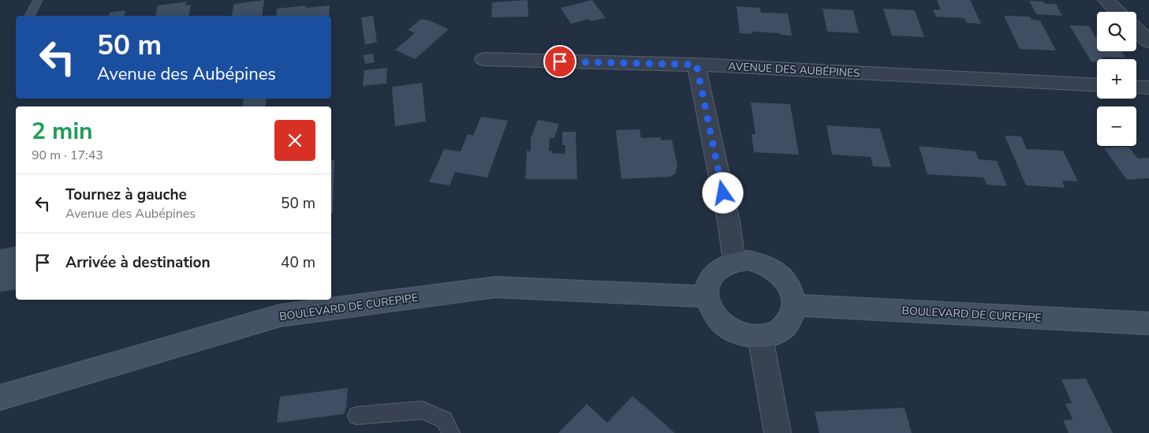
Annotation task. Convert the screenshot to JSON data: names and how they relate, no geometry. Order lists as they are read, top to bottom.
{
  "streets": {
    "main road": ["BOULEVARD DE CUREPIPE"],
    "street": ["AVENUE DES AUBÉPINES"]
  },
  "page": {
    "map_buttons": ["+", "−"],
    "turn": ["50 m", "Avenue des Aubépines"],
    "heading": ["2 min", "90 m · 17:43"],
    "list": [
      {
        "name": "Tournez à gauche",
        "note": "Avenue des Aubépines",
        "value": "50 m"
      },
      {
        "name": "Arrivée à destination",
        "value": "40 m"
      }
    ]
  }
}
